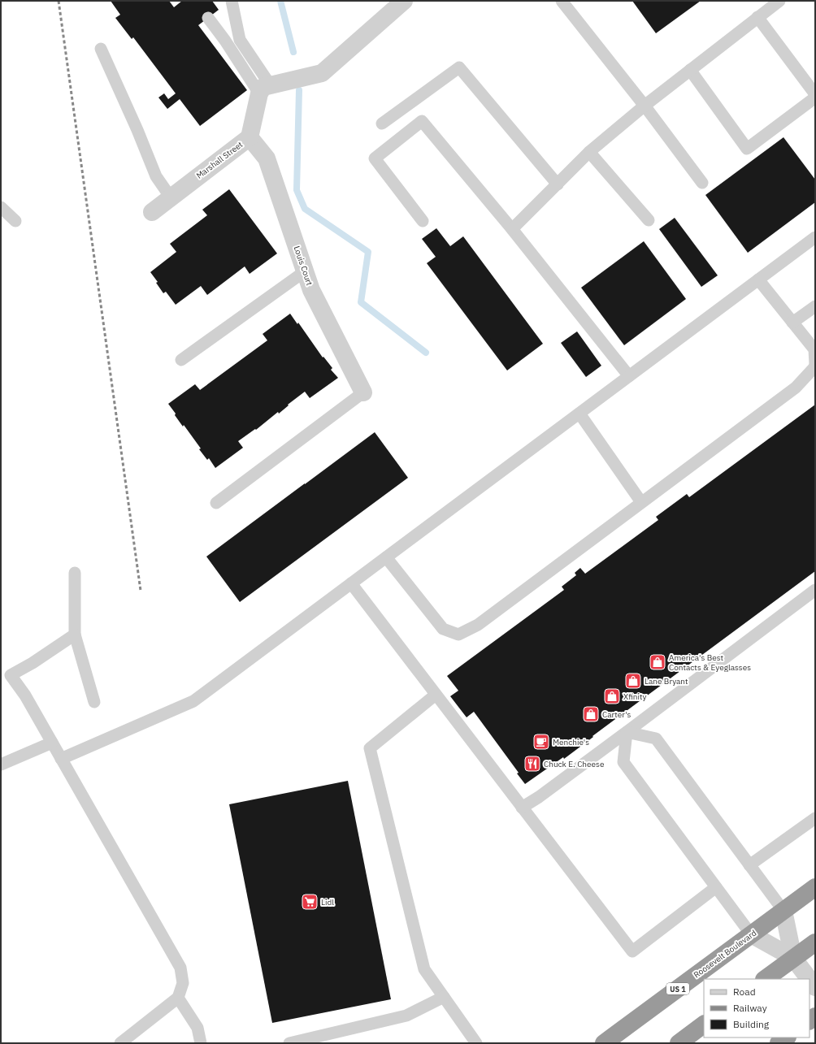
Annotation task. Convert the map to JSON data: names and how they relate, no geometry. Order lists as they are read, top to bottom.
{
  "streets": {
    "highway": ["Roosevelt Boulevard", "US 1"],
    "street": ["Marshall Street", "Louis Court"]
  },
  "crossings": [
    ["Marshall Street", "Louis Court"]
  ],
  "places": {
    "shop": [
      "America's Best Contacts & Eyeglasses",
      "Lane Bryant",
      "Xfinity",
      "Carter's"
    ],
    "cafe": ["Menchie's"],
    "restaurant": ["Chuck E. Cheese"],
    "supermarket": ["Lidl"]
  },
  "legend": ["Road", "Railway", "Building"]
}
